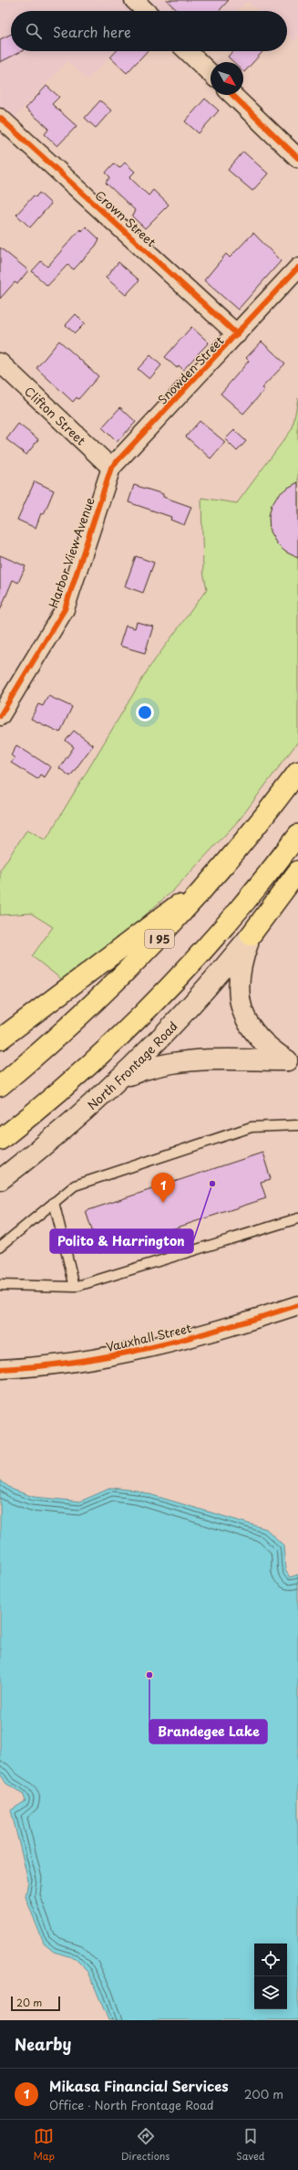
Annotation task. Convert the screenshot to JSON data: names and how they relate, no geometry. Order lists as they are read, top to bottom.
{
  "streets": {
    "highway": ["I 95"],
    "main road": ["North Frontage Road"],
    "street": [
      "Crown Street",
      "Snowden Street",
      "Clifton Street",
      "Harbor View Avenue",
      "Vauxhall Street"
    ]
  },
  "crossings": [
    ["Crown Street", "Snowden Street"],
    ["Snowden Street", "Clifton Street"],
    ["Snowden Street", "Harbor View Avenue"],
    ["Clifton Street", "Harbor View Avenue"]
  ],
  "places": ["Polito & Harrington", "Brandegee Lake"],
  "scale_bar": "20 m",
  "north": "bottom right",
  "page": {
    "search": "Search here",
    "pins": "1",
    "scale": "20 m",
    "heading": "Nearby",
    "list": [
      {
        "mark": "1",
        "name": "Mikasa Financial Services",
        "note": "Office · North Frontage Road",
        "value": "200 m"
      }
    ],
    "nav": ["Map", "Directions", "Saved"]
  }
}
